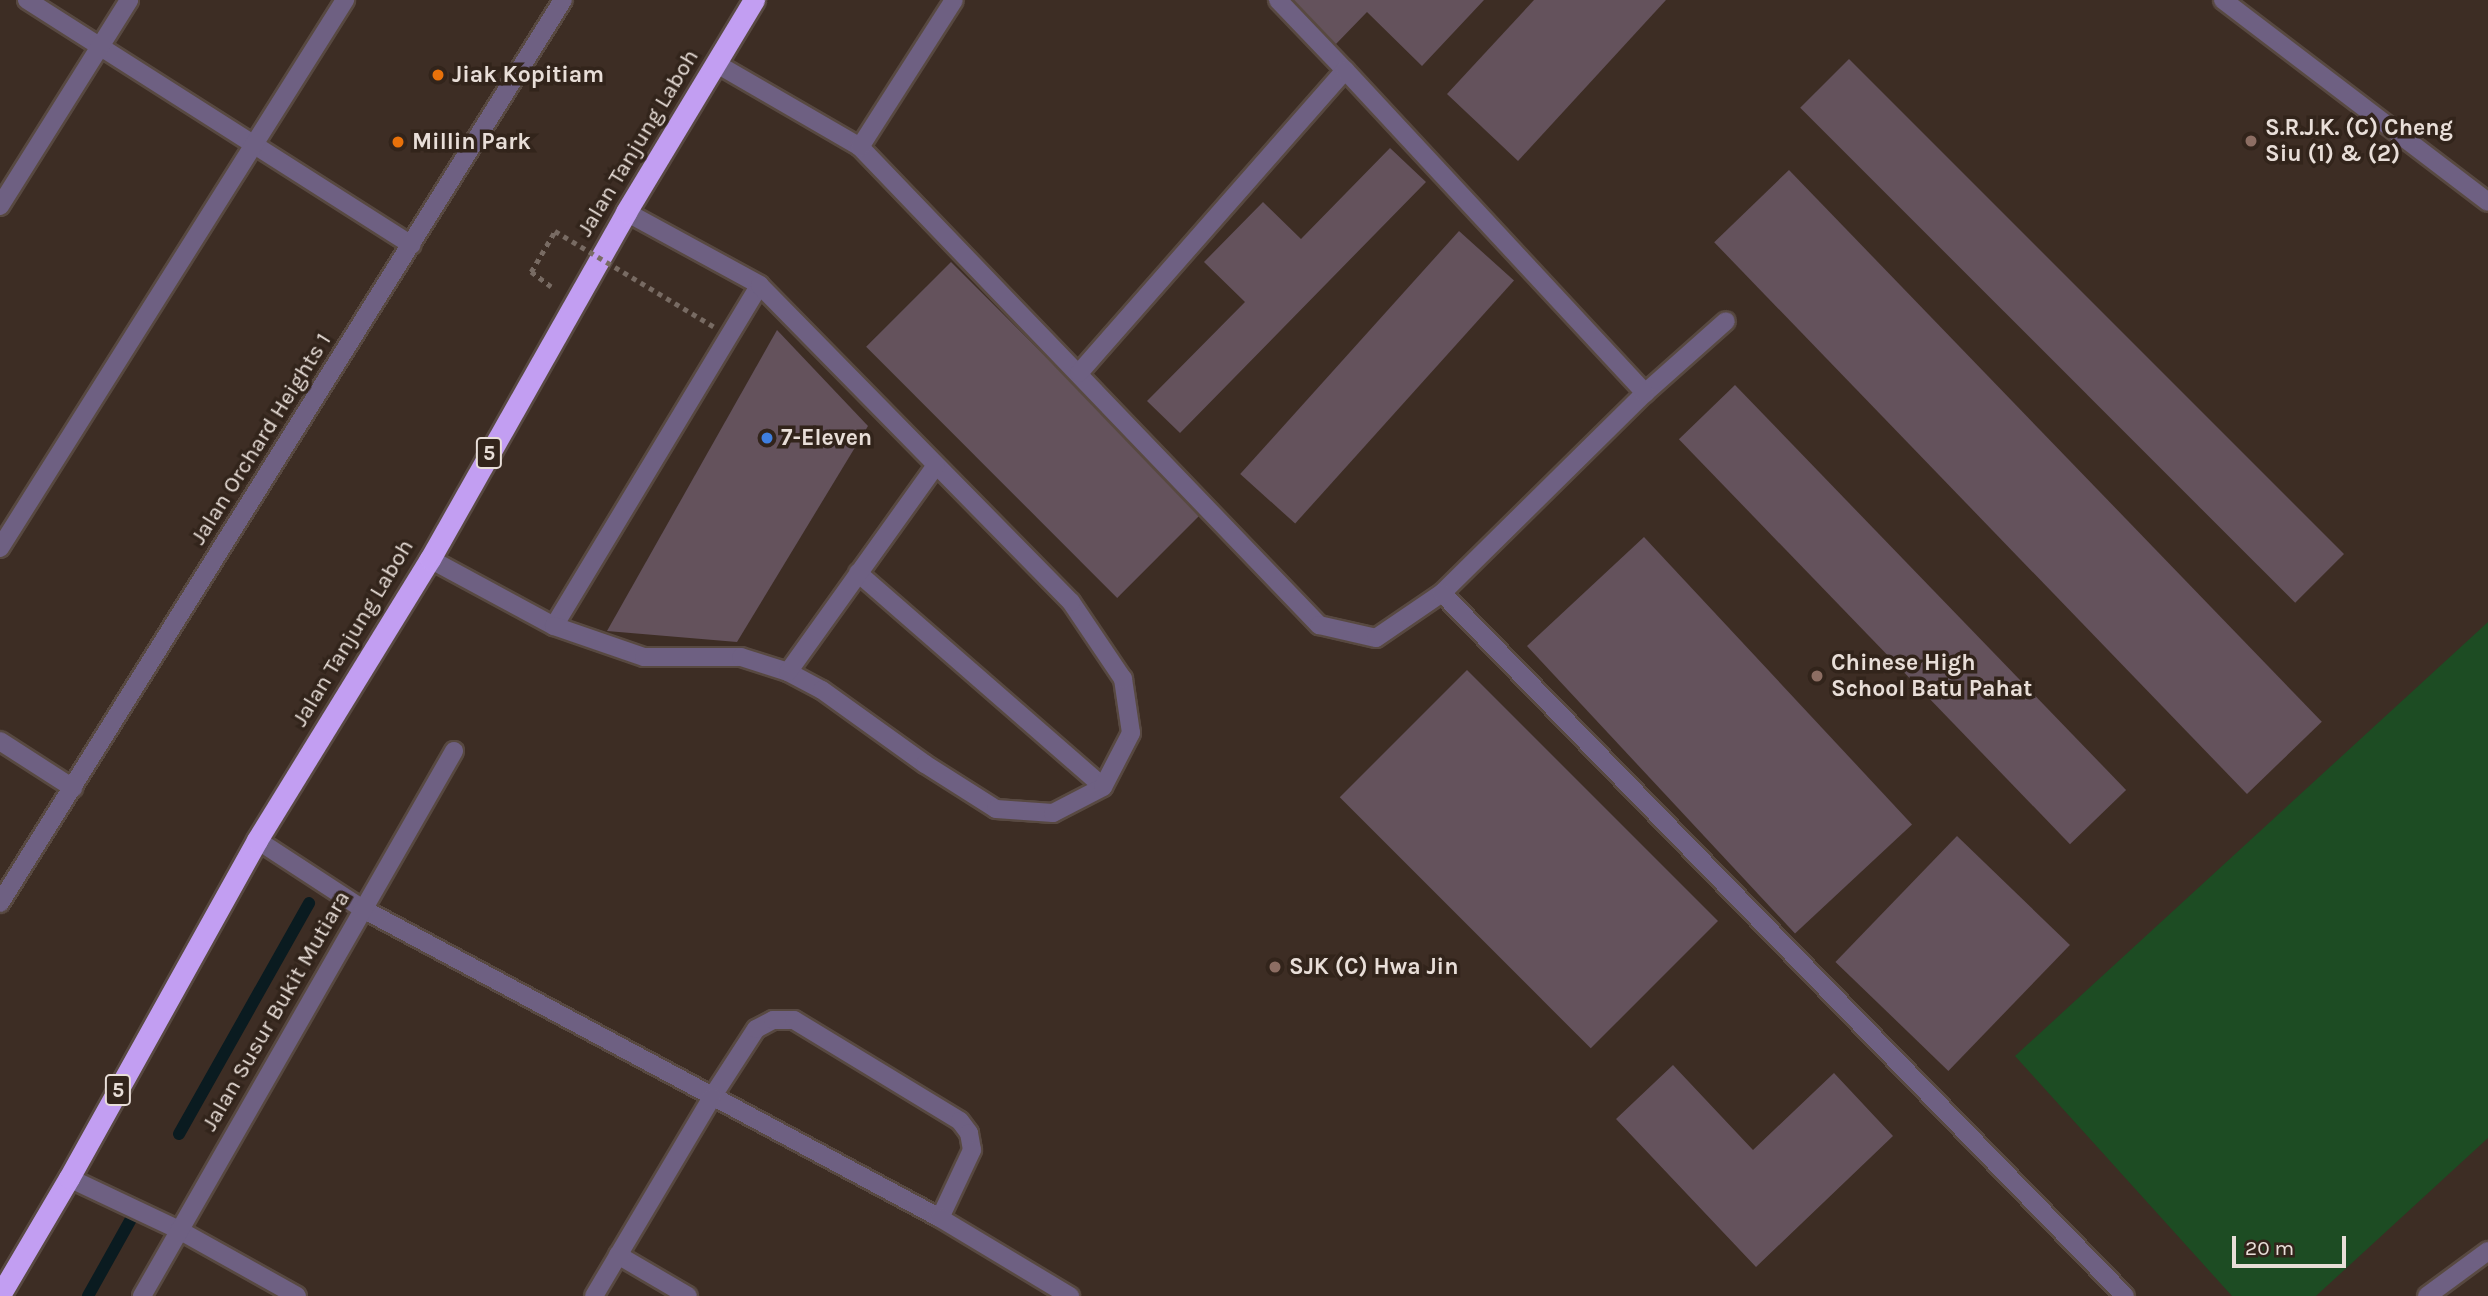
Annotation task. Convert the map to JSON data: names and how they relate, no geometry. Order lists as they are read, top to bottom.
{
  "streets": {
    "highway": ["Jalan Tanjung Laboh", "5"],
    "street": ["Jalan Orchard Heights 1", "Jalan Susur Bukit Mutiara"]
  },
  "places": [
    "Jiak Kopitiam",
    "S.R.J.K. (C) Cheng Siu (1) & (2)",
    "Millin Park",
    "7-Eleven",
    "Chinese High School Batu Pahat",
    "SJK (C) Hwa Jin"
  ],
  "scale_bar": "20 m"
}
